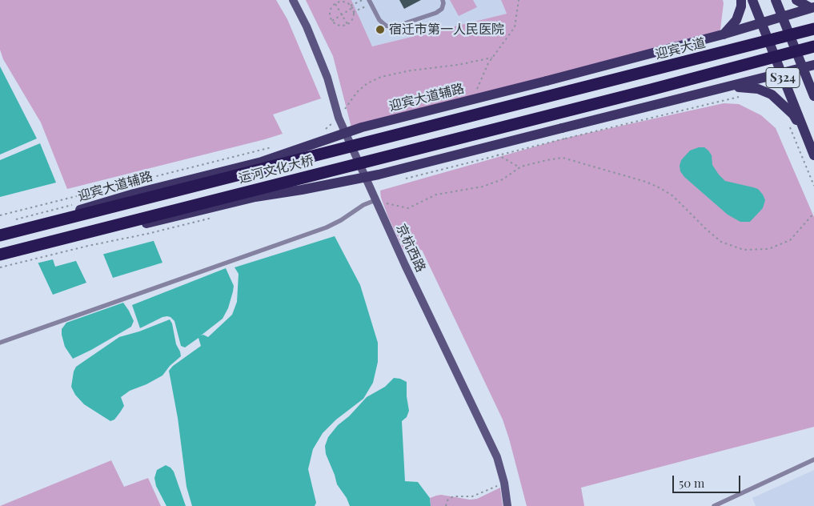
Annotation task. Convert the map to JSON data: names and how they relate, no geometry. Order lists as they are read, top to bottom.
{
  "streets": {
    "highway": ["迎宾大道", "运河文化大桥"],
    "main road": ["S324", "迎宾大道辅路", "京杭西路"]
  },
  "crossings": [
    ["迎宾大道", "运河文化大桥"],
    ["S324", "迎宾大道辅路"],
    ["迎宾大道辅路", "运河文化大桥"]
  ],
  "places": ["宿迁市第一人民医院"],
  "scale_bar": "50 m"
}
